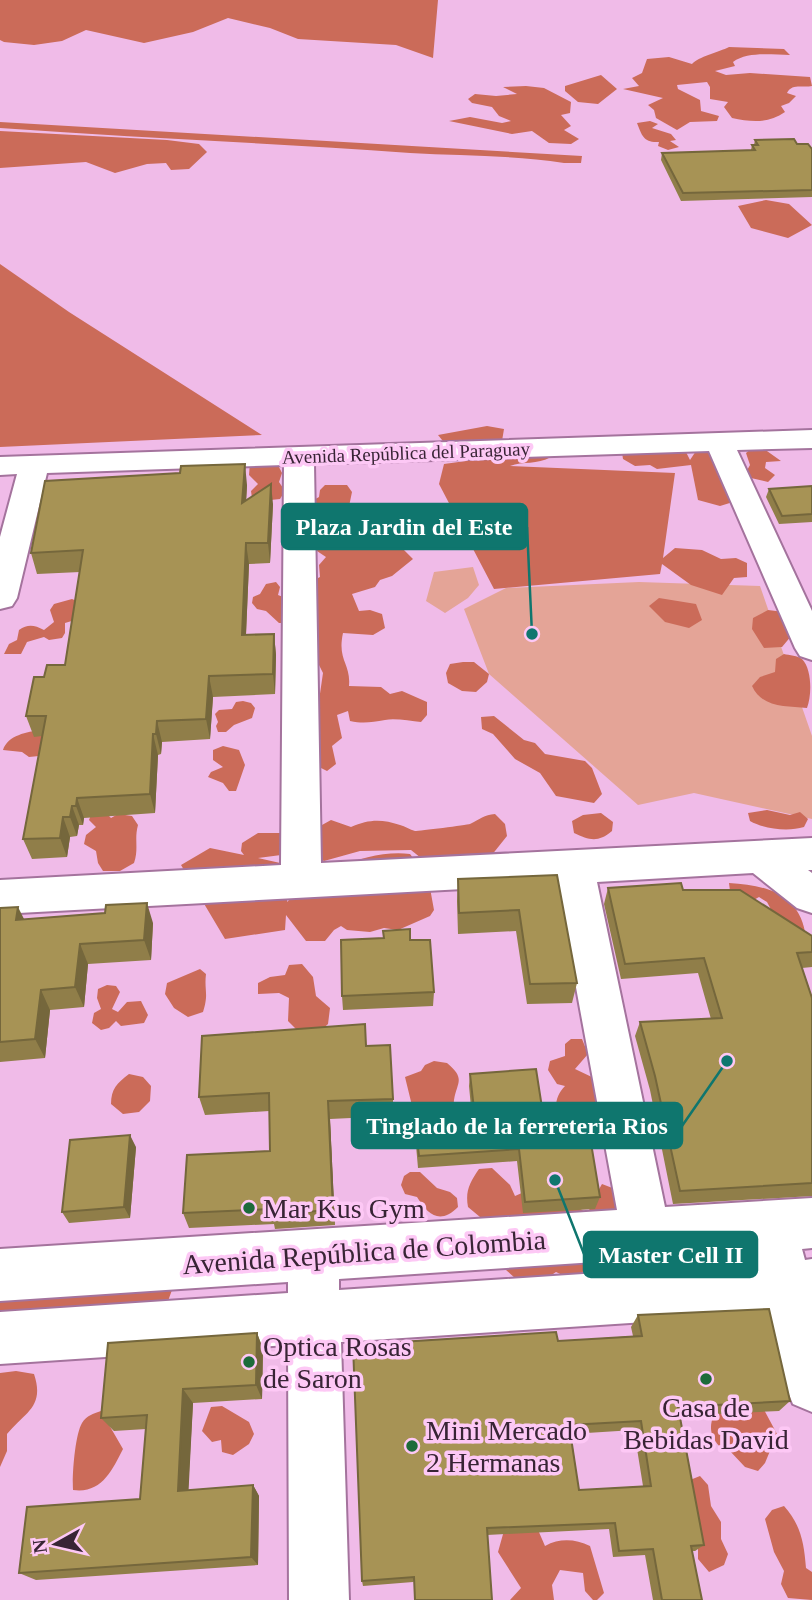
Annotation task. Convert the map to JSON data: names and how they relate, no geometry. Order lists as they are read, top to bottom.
{
  "streets": {
    "street": ["Avenida República del Paraguay", "Avenida República de Colombia"]
  },
  "places": [
    "Plaza Jardin del Este",
    "Tinglado de la ferreteria Rios",
    "Master Cell II",
    "Mar Kus Gym",
    "Optica Rosas de Saron",
    "Casa de Bebidas David",
    "Mini Mercado 2 Hermanas"
  ],
  "north": "left"
}
